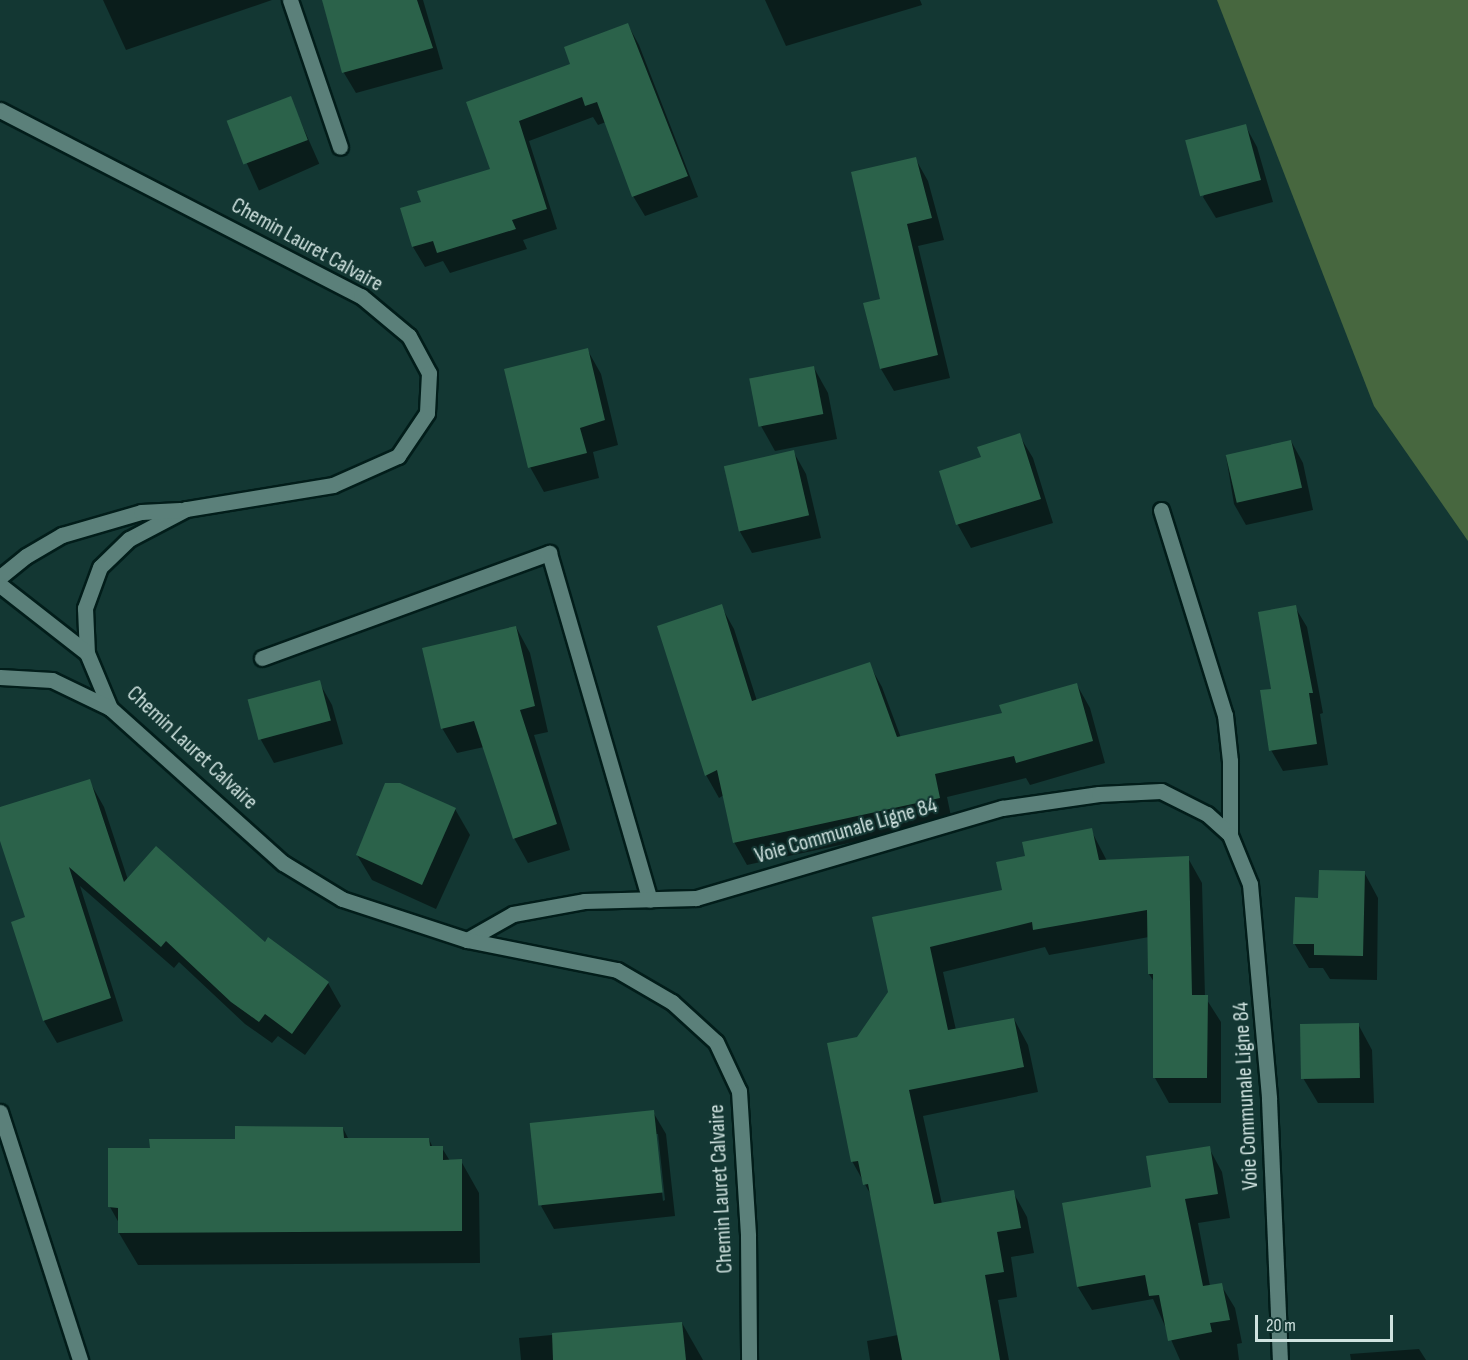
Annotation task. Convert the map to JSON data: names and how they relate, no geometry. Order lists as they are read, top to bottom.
{
  "streets": {
    "main road": ["Chemin Lauret Calvaire", "Voie Communale Ligne 84"]
  },
  "crossings": [
    ["Chemin Lauret Calvaire", "Voie Communale Ligne 84"]
  ],
  "scale_bar": "20 m"
}
